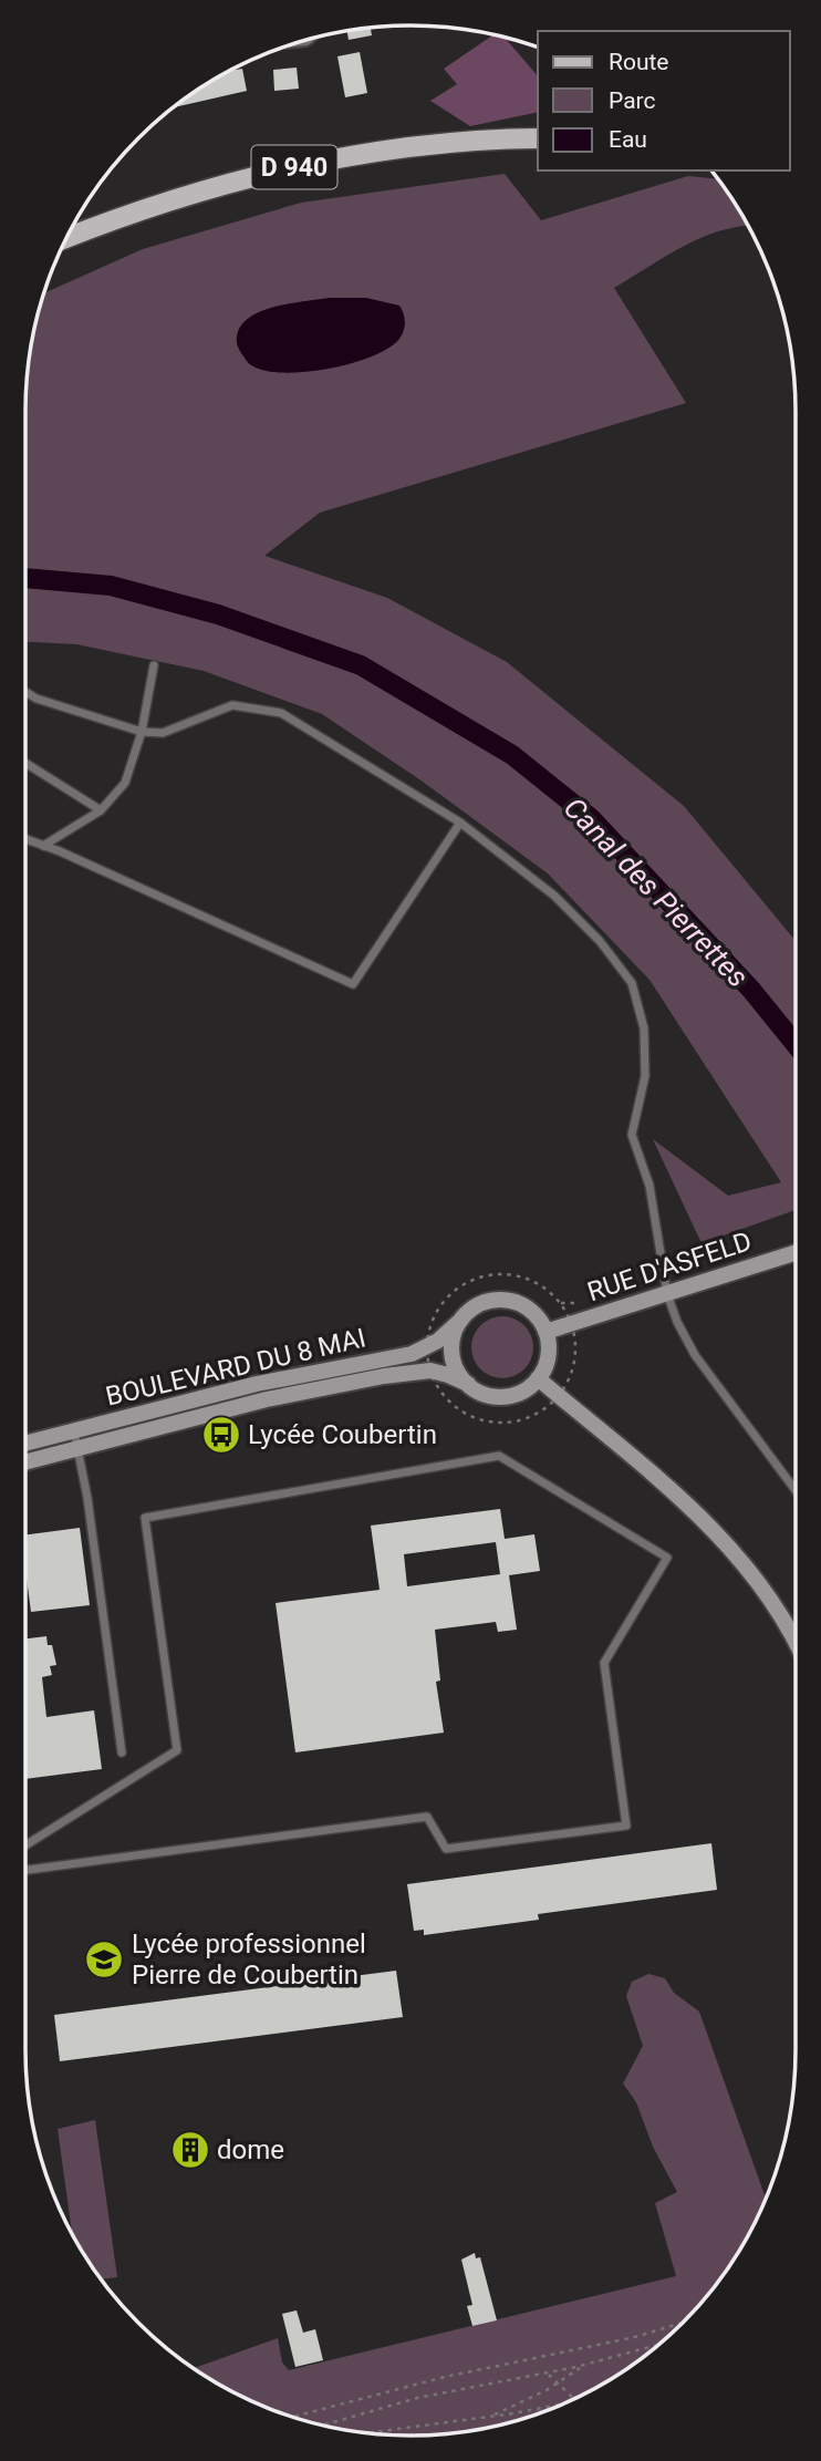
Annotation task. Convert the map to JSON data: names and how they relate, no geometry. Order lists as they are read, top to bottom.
{
  "streets": {
    "main road": ["D 940"],
    "street": ["RUE D'ASFELD", "BOULEVARD DU 8 MAI"]
  },
  "crossings": [
    ["RUE D'ASFELD", "BOULEVARD DU 8 MAI"]
  ],
  "water": ["Canal des Pierrettes"],
  "places": {
    "bus stop": ["Lycée Coubertin"],
    "school or university": ["Lycée professionnel Pierre de Coubertin"],
    "building": ["dome"]
  },
  "legend": ["Route", "Parc", "Eau"]
}
